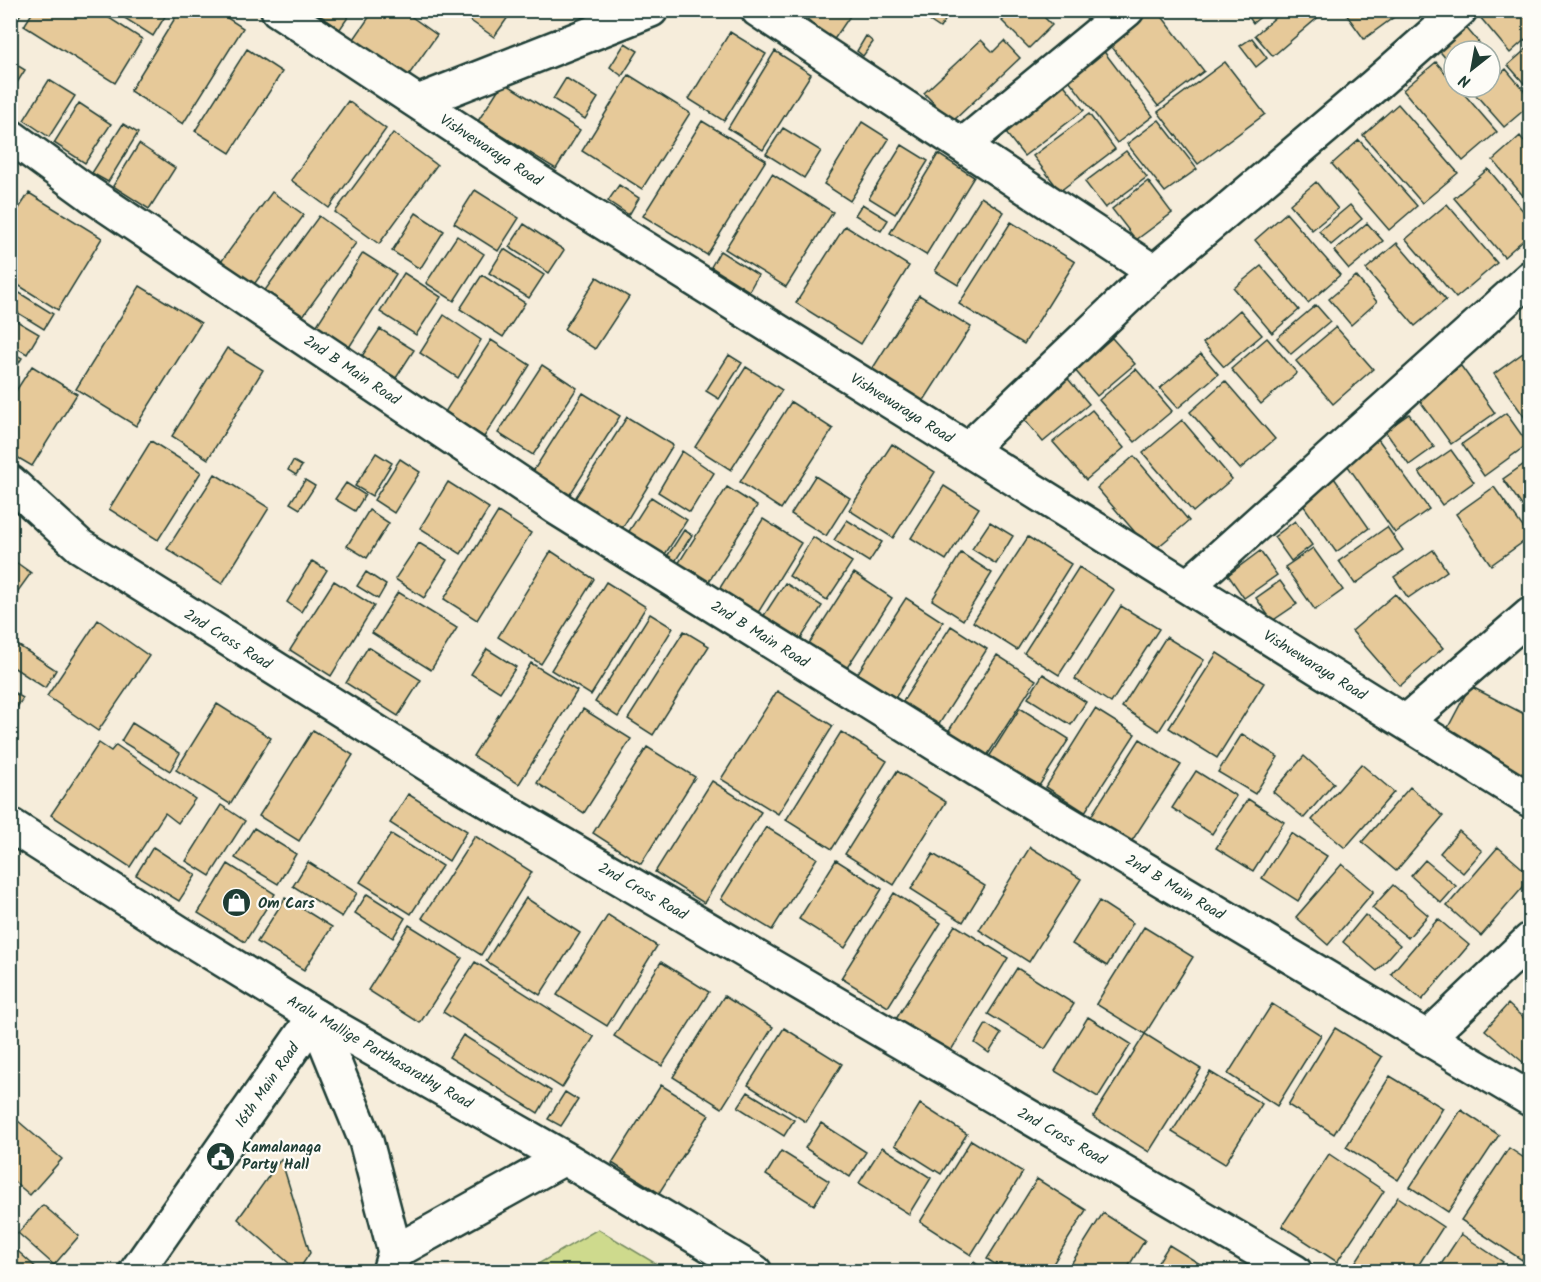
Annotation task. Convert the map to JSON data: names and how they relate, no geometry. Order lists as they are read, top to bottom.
{
  "streets": {
    "street": [
      "Vishvewaraya Road",
      "2nd B Main Road",
      "2nd Cross Road",
      "Aralu Mallige Parthasarathy Road",
      "16th Main Road"
    ]
  },
  "crossings": [
    ["Aralu Mallige Parthasarathy Road", "16th Main Road"]
  ],
  "places": {
    "shop": ["Om Cars"],
    "public building": ["Kamalanaga Party Hall"]
  },
  "north": "bottom left"
}
